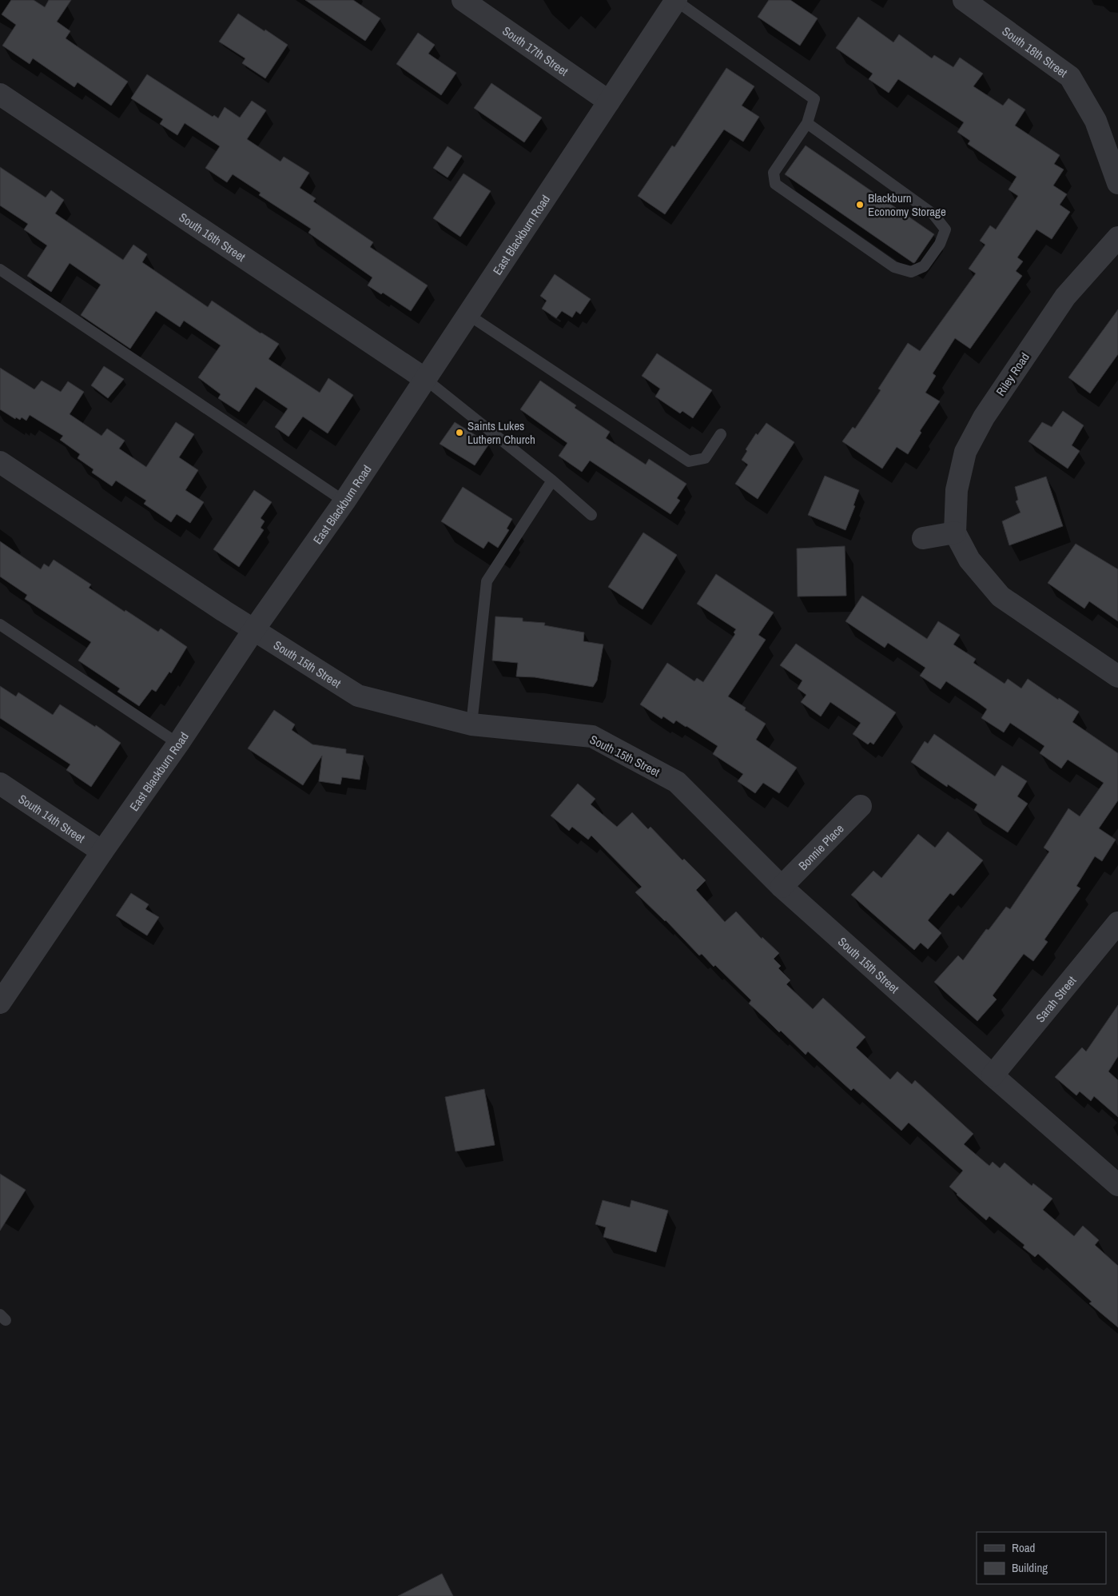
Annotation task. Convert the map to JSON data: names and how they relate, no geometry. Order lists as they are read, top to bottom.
{
  "streets": {
    "street": [
      "South 17th Street",
      "South 18th Street",
      "East Blackburn Road",
      "South 16th Street",
      "Riley Road",
      "South 15th Street",
      "South 14th Street",
      "Bonnie Place",
      "Sarah Street"
    ]
  },
  "crossings": [
    ["South 17th Street", "East Blackburn Road"],
    ["East Blackburn Road", "South 16th Street"],
    ["East Blackburn Road", "South 15th Street"],
    ["East Blackburn Road", "South 14th Street"],
    ["South 15th Street", "Bonnie Place"],
    ["South 15th Street", "Sarah Street"]
  ],
  "places": ["Blackburn Economy Storage", "Saints Lukes Luthern Church"],
  "legend": ["Road", "Building"]
}
